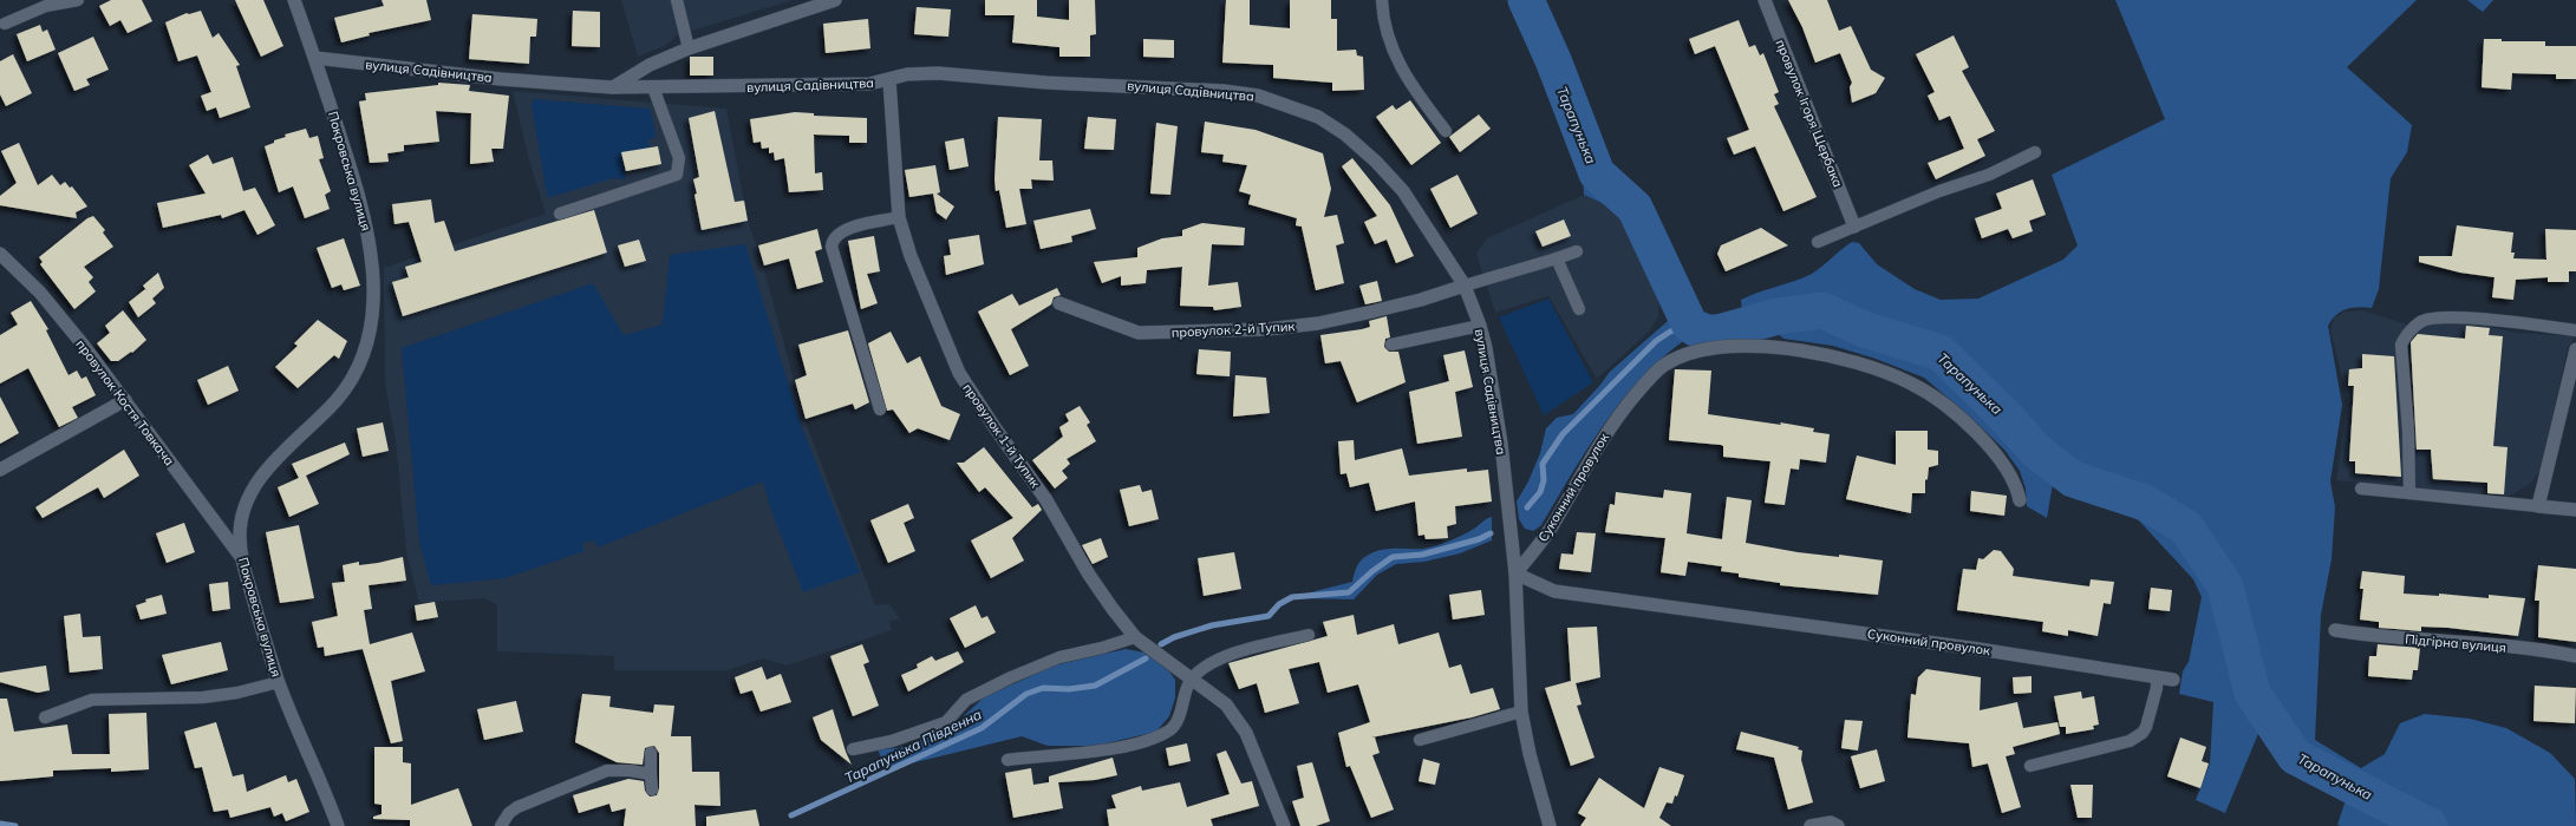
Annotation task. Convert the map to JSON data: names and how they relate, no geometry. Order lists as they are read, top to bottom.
{
  "streets": {
    "street": [
      "вулиця Садівництва",
      "провулок Ігоря Щербака",
      "Покровська вулиця",
      "провулок 2-й Тупик",
      "провулок Костя Товкача",
      "провулок 1-й Тупик",
      "Суконний провулок",
      "Підгірна вулиця"
    ]
  },
  "crossings": [
    ["вулиця Садівництва", "Покровська вулиця"],
    ["вулиця Садівництва", "провулок 2-й Тупик"],
    ["вулиця Садівництва", "провулок 1-й Тупик"],
    ["вулиця Садівництва", "Суконний провулок"],
    ["Покровська вулиця", "провулок Костя Товкача"]
  ],
  "water": ["Тарапунька", "Тарапунька Південна"]
}
